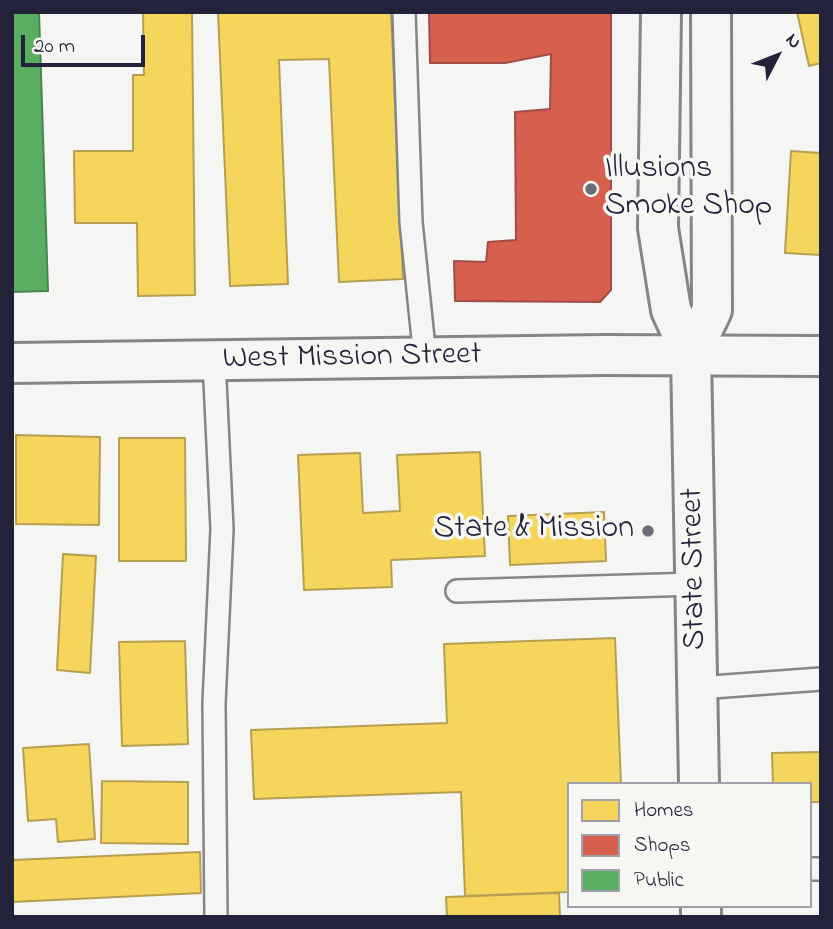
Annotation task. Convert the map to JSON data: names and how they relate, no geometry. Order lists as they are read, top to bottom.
{
  "streets": {
    "main road": ["West Mission Street", "State Street"]
  },
  "crossings": [
    ["West Mission Street", "State Street"]
  ],
  "places": ["Illusions Smoke Shop", "State & Mission"],
  "legend": ["Homes", "Shops", "Public"],
  "scale_bar": "20 m",
  "north": "top right"
}
